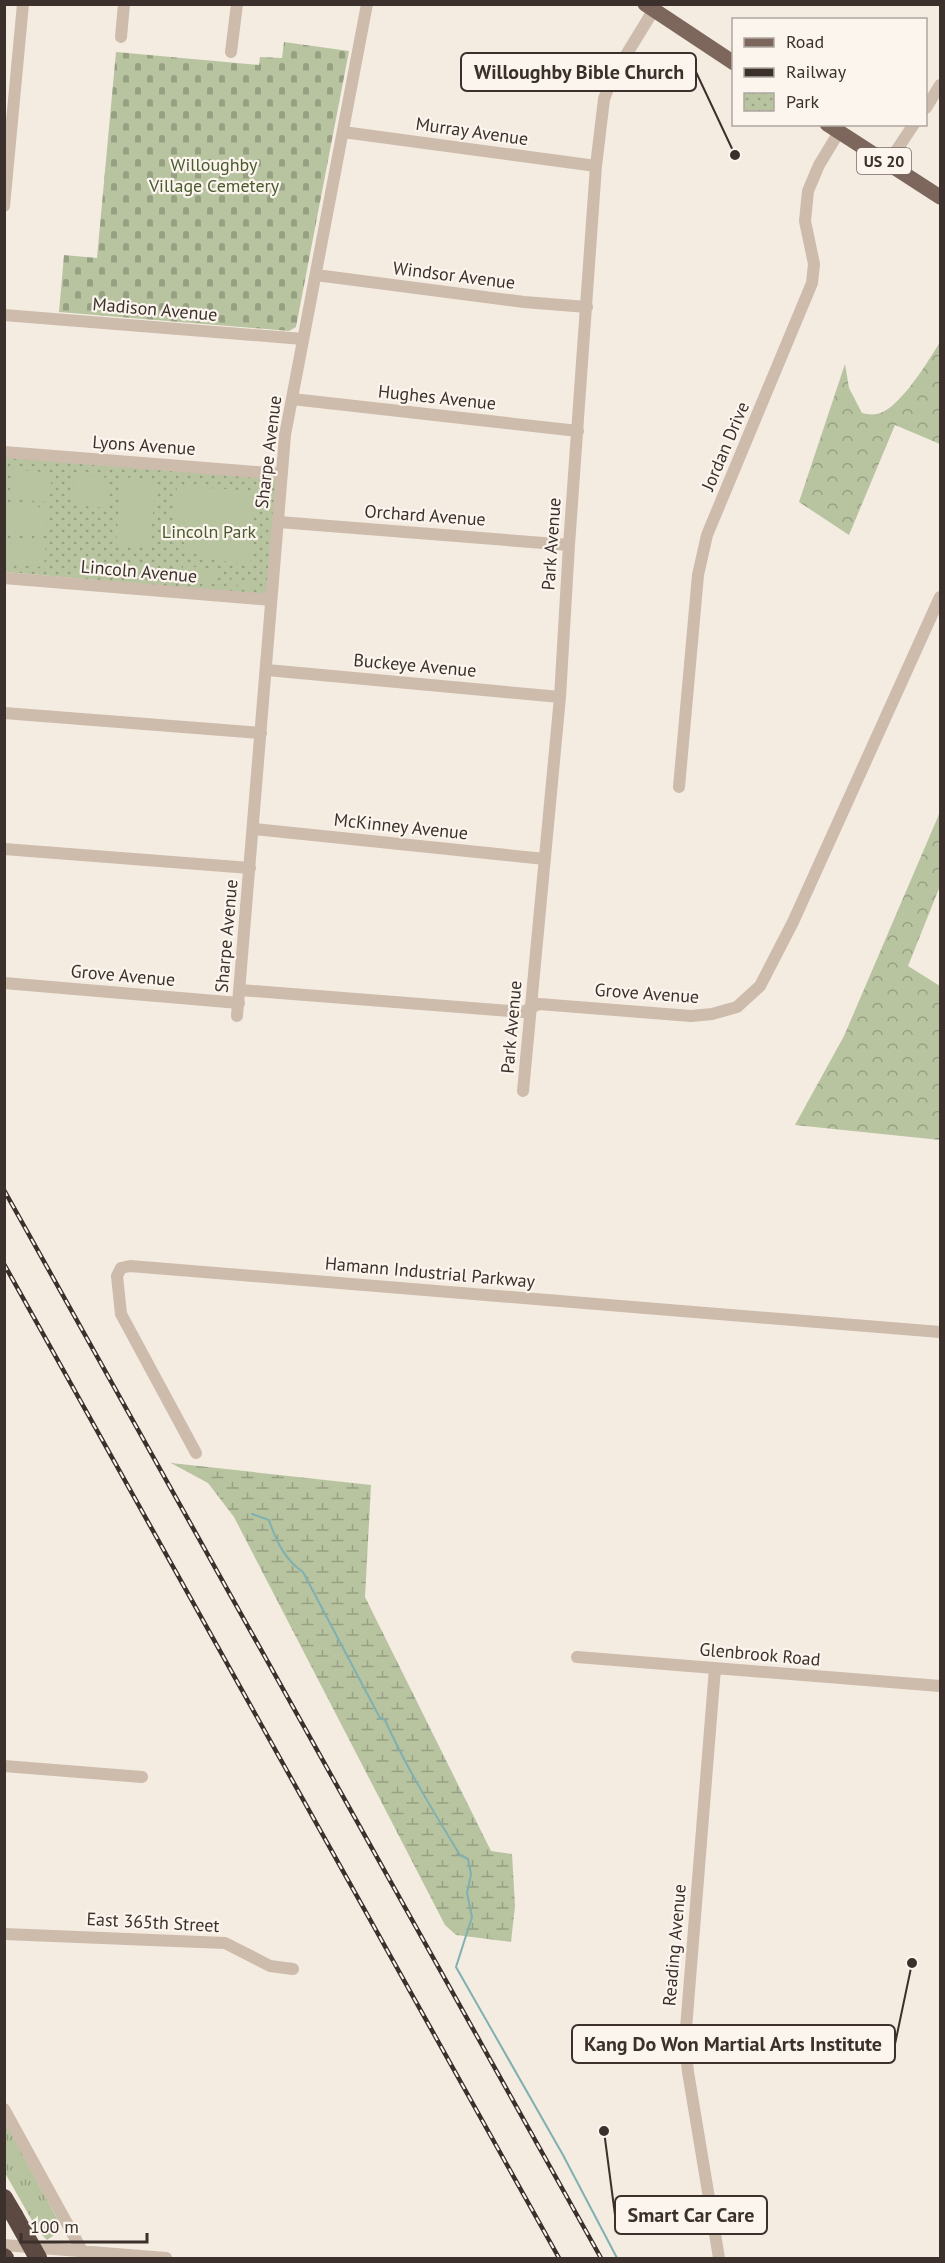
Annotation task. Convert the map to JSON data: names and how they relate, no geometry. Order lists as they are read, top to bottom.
{
  "streets": {
    "main road": ["US 20"],
    "street": [
      "Murray Avenue",
      "Windsor Avenue",
      "Madison Avenue",
      "Hughes Avenue",
      "Lyons Avenue",
      "Jordan Drive",
      "Sharpe Avenue",
      "Orchard Avenue",
      "Park Avenue",
      "Lincoln Avenue",
      "Buckeye Avenue",
      "McKinney Avenue",
      "Grove Avenue",
      "Hamann Industrial Parkway",
      "Glenbrook Road",
      "East 365th Street",
      "Reading Avenue"
    ]
  },
  "crossings": [
    ["Murray Avenue", "Sharpe Avenue"],
    ["Murray Avenue", "Park Avenue"],
    ["US 20", "Jordan Drive"],
    ["Windsor Avenue", "Sharpe Avenue"],
    ["Windsor Avenue", "Park Avenue"],
    ["Madison Avenue", "Sharpe Avenue"],
    ["Hughes Avenue", "Sharpe Avenue"],
    ["Hughes Avenue", "Park Avenue"],
    ["Lyons Avenue", "Sharpe Avenue"],
    ["Sharpe Avenue", "Orchard Avenue"],
    ["Sharpe Avenue", "Lincoln Avenue"],
    ["Sharpe Avenue", "Buckeye Avenue"],
    ["Sharpe Avenue", "McKinney Avenue"],
    ["Sharpe Avenue", "Grove Avenue"],
    ["Orchard Avenue", "Park Avenue"],
    ["Park Avenue", "Buckeye Avenue"],
    ["Park Avenue", "McKinney Avenue"],
    ["Park Avenue", "Grove Avenue"],
    ["Glenbrook Road", "Reading Avenue"]
  ],
  "parks": ["Willoughby Village Cemetery", "Lincoln Park"],
  "places": ["Willoughby Bible Church", "Kang Do Won Martial Arts Institute", "Smart Car Care"],
  "legend": ["Road", "Railway", "Park"],
  "scale_bar": "100 m"
}
